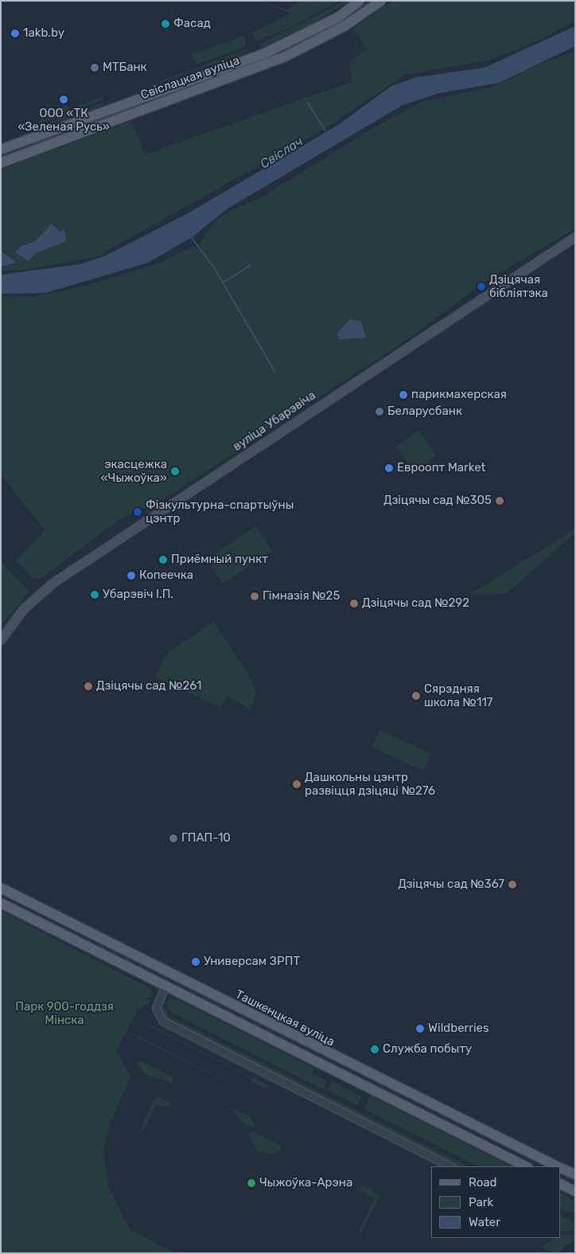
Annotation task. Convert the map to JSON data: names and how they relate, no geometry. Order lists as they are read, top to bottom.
{
  "streets": {
    "main road": ["Свіслацкая вуліца", "вуліца Убарэвіча", "Ташкенцкая вуліца"]
  },
  "water": ["Свіслач"],
  "parks": ["Парк 900-годдзя Мінска"],
  "places": [
    "Фасад",
    "1akb.by",
    "МТБанк",
    "ООО «ТК «Зеленая Русь»",
    "Дзіцячая бібліятэка",
    "парикмахерская",
    "Беларусбанк",
    "Евроопт Market",
    "экасцежка «Чыжоўка»",
    "Дзіцячы сад №305",
    "Фізкультурна-спартыўны цэнтр",
    "Приёмный пункт",
    "Копеечка",
    "Убарэвіч І.П.",
    "Гімназія №25",
    "Дзіцячы сад №292",
    "Дзіцячы сад №261",
    "Сярэдняя школа №117",
    "Дашкольны цэнтр развіцця дзіцяці №276",
    "ГПАП-10",
    "Дзіцячы сад №367",
    "Универсам ЗРПТ",
    "Wildberries",
    "Служба побыту",
    "Чыжоўка-Арэна"
  ],
  "legend": ["Road", "Park", "Water"]
}
